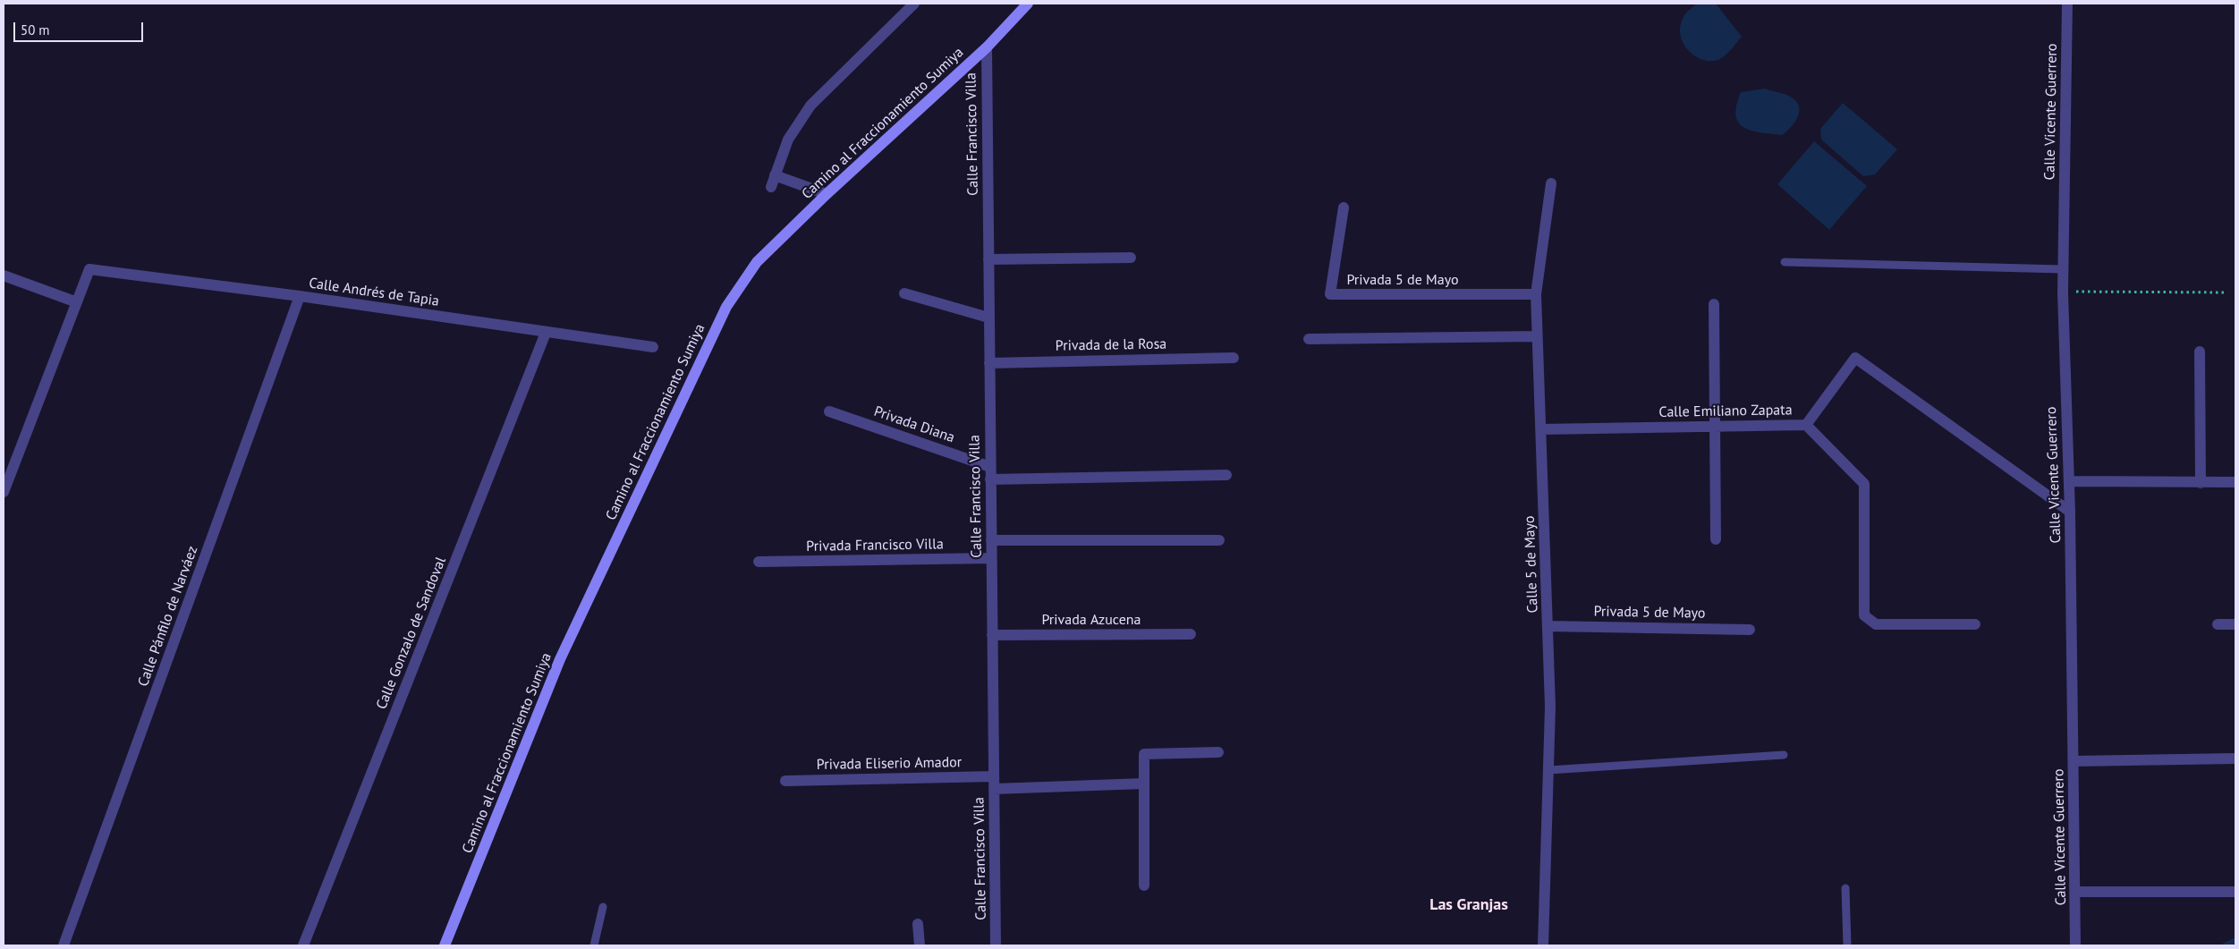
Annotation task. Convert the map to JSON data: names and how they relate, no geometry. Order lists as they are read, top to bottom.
{
  "streets": {
    "street": [
      "Calle Vicente Guerrero",
      "Camino al Fraccionamiento Sumiya",
      "Calle Francisco Villa",
      "Privada 5 de Mayo",
      "Calle Andrés de Tapia",
      "Privada de la Rosa",
      "Calle Emiliano Zapata",
      "Privada Diana",
      "Privada Francisco Villa",
      "Calle 5 de Mayo",
      "Calle Pánfilo de Narváez",
      "Privada Azucena",
      "Calle Gonzalo de Sandoval",
      "Privada Eliserio Amador"
    ]
  },
  "crossings": [
    ["Calle Vicente Guerrero", "Calle Emiliano Zapata"],
    ["Camino al Fraccionamiento Sumiya", "Calle Francisco Villa"],
    ["Calle Francisco Villa", "Privada de la Rosa"],
    ["Calle Francisco Villa", "Privada Diana"],
    ["Calle Francisco Villa", "Privada Francisco Villa"],
    ["Calle Francisco Villa", "Privada Azucena"],
    ["Calle Francisco Villa", "Privada Eliserio Amador"],
    ["Privada 5 de Mayo", "Calle 5 de Mayo"],
    ["Calle Andrés de Tapia", "Calle Pánfilo de Narváez"],
    ["Calle Andrés de Tapia", "Calle Gonzalo de Sandoval"],
    ["Calle Emiliano Zapata", "Calle 5 de Mayo"]
  ],
  "districts": ["Las Granjas"],
  "scale_bar": "50 m"
}
